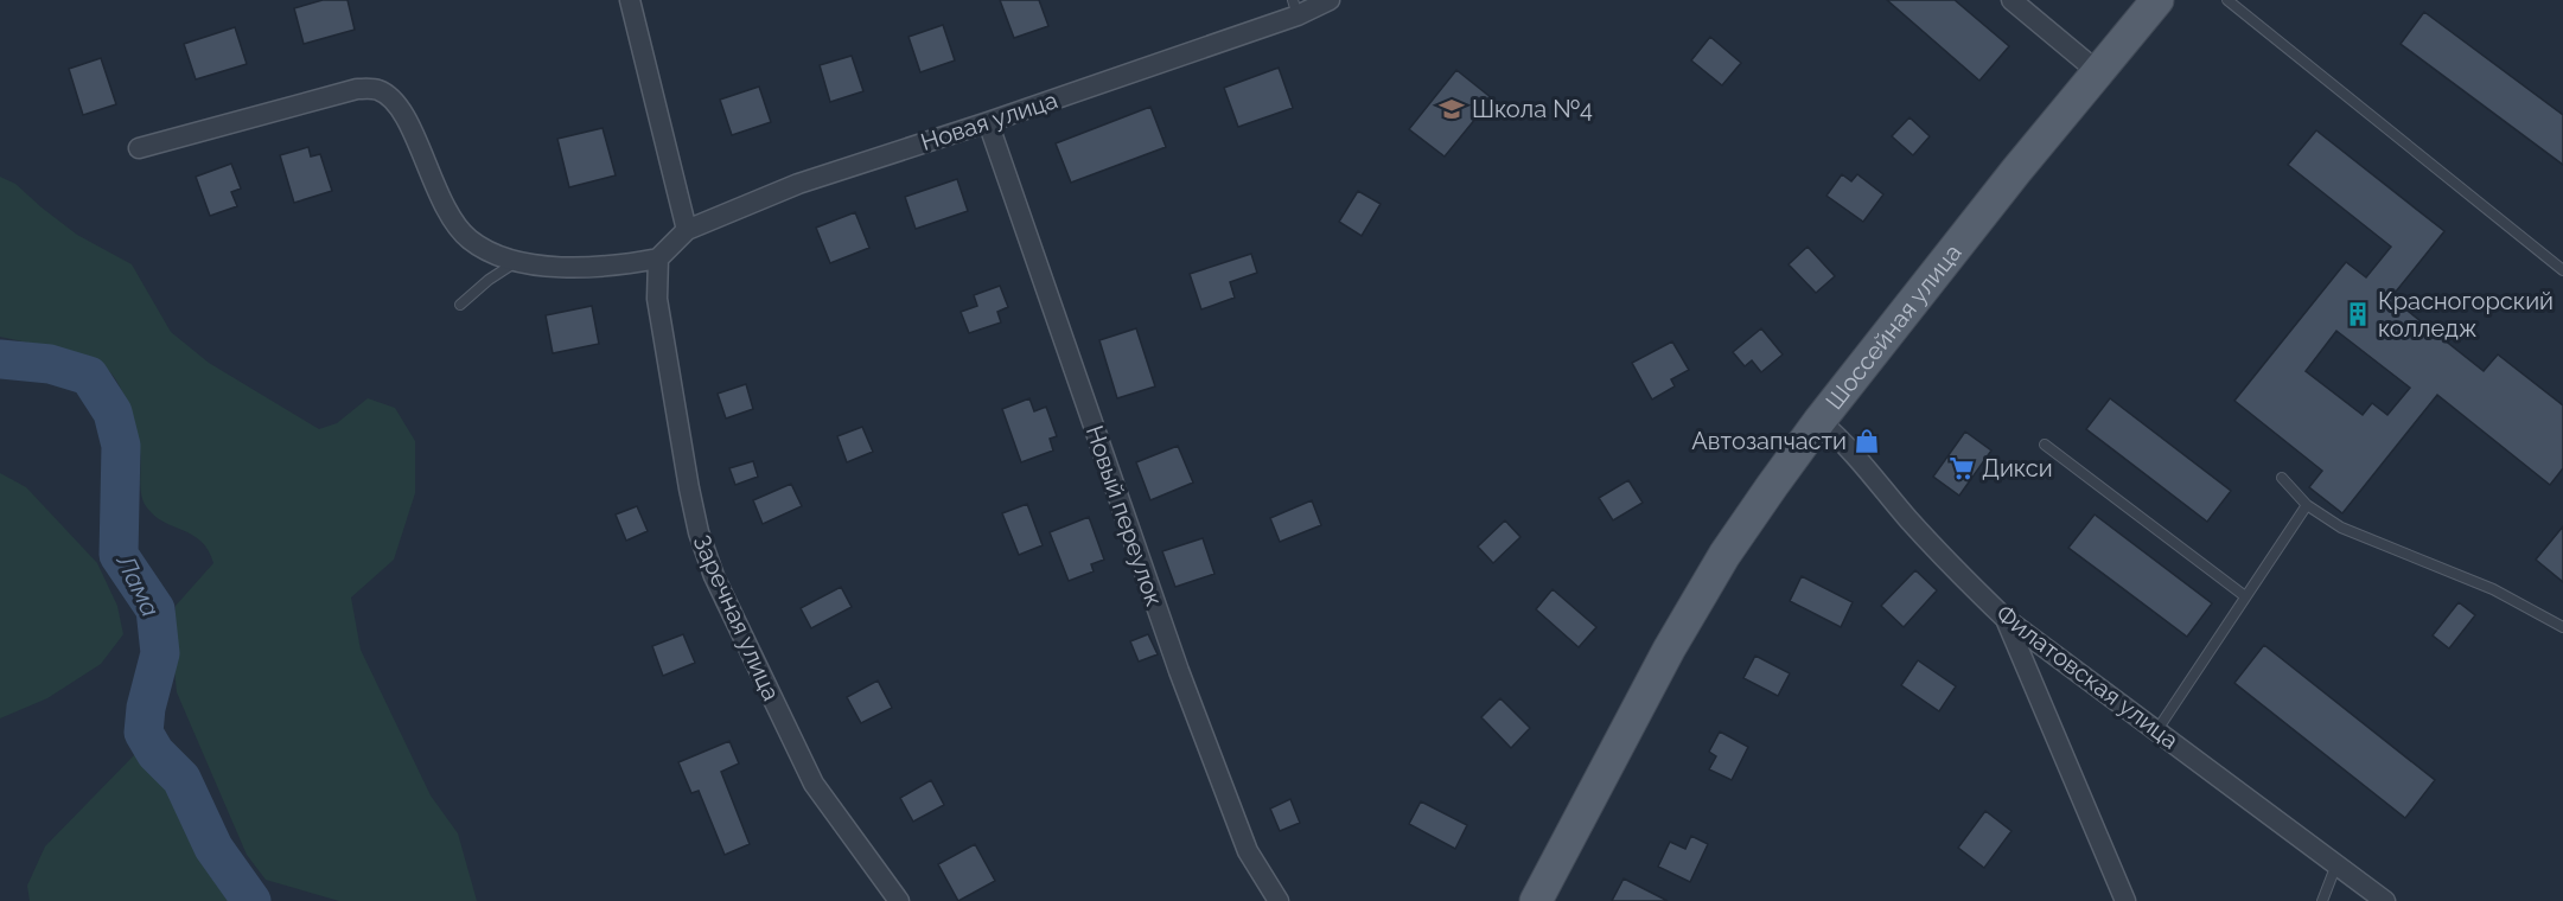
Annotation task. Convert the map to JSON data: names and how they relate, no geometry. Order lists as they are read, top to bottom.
{
  "streets": {
    "main road": ["Шоссейная улица"],
    "street": [
      "Новая улица",
      "Новый переулок",
      "Заречная улица",
      "Филатовская улица"
    ]
  },
  "crossings": [
    ["Новая улица", "Новый переулок"],
    ["Новая улица", "Заречная улица"],
    ["Шоссейная улица", "Филатовская улица"]
  ],
  "water": ["Лама"],
  "places": {
    "school or university": ["Школа №4"],
    "building": ["Красногорский колледж"],
    "shop": ["Автозапчасти"],
    "supermarket": ["Дикси"]
  }
}
